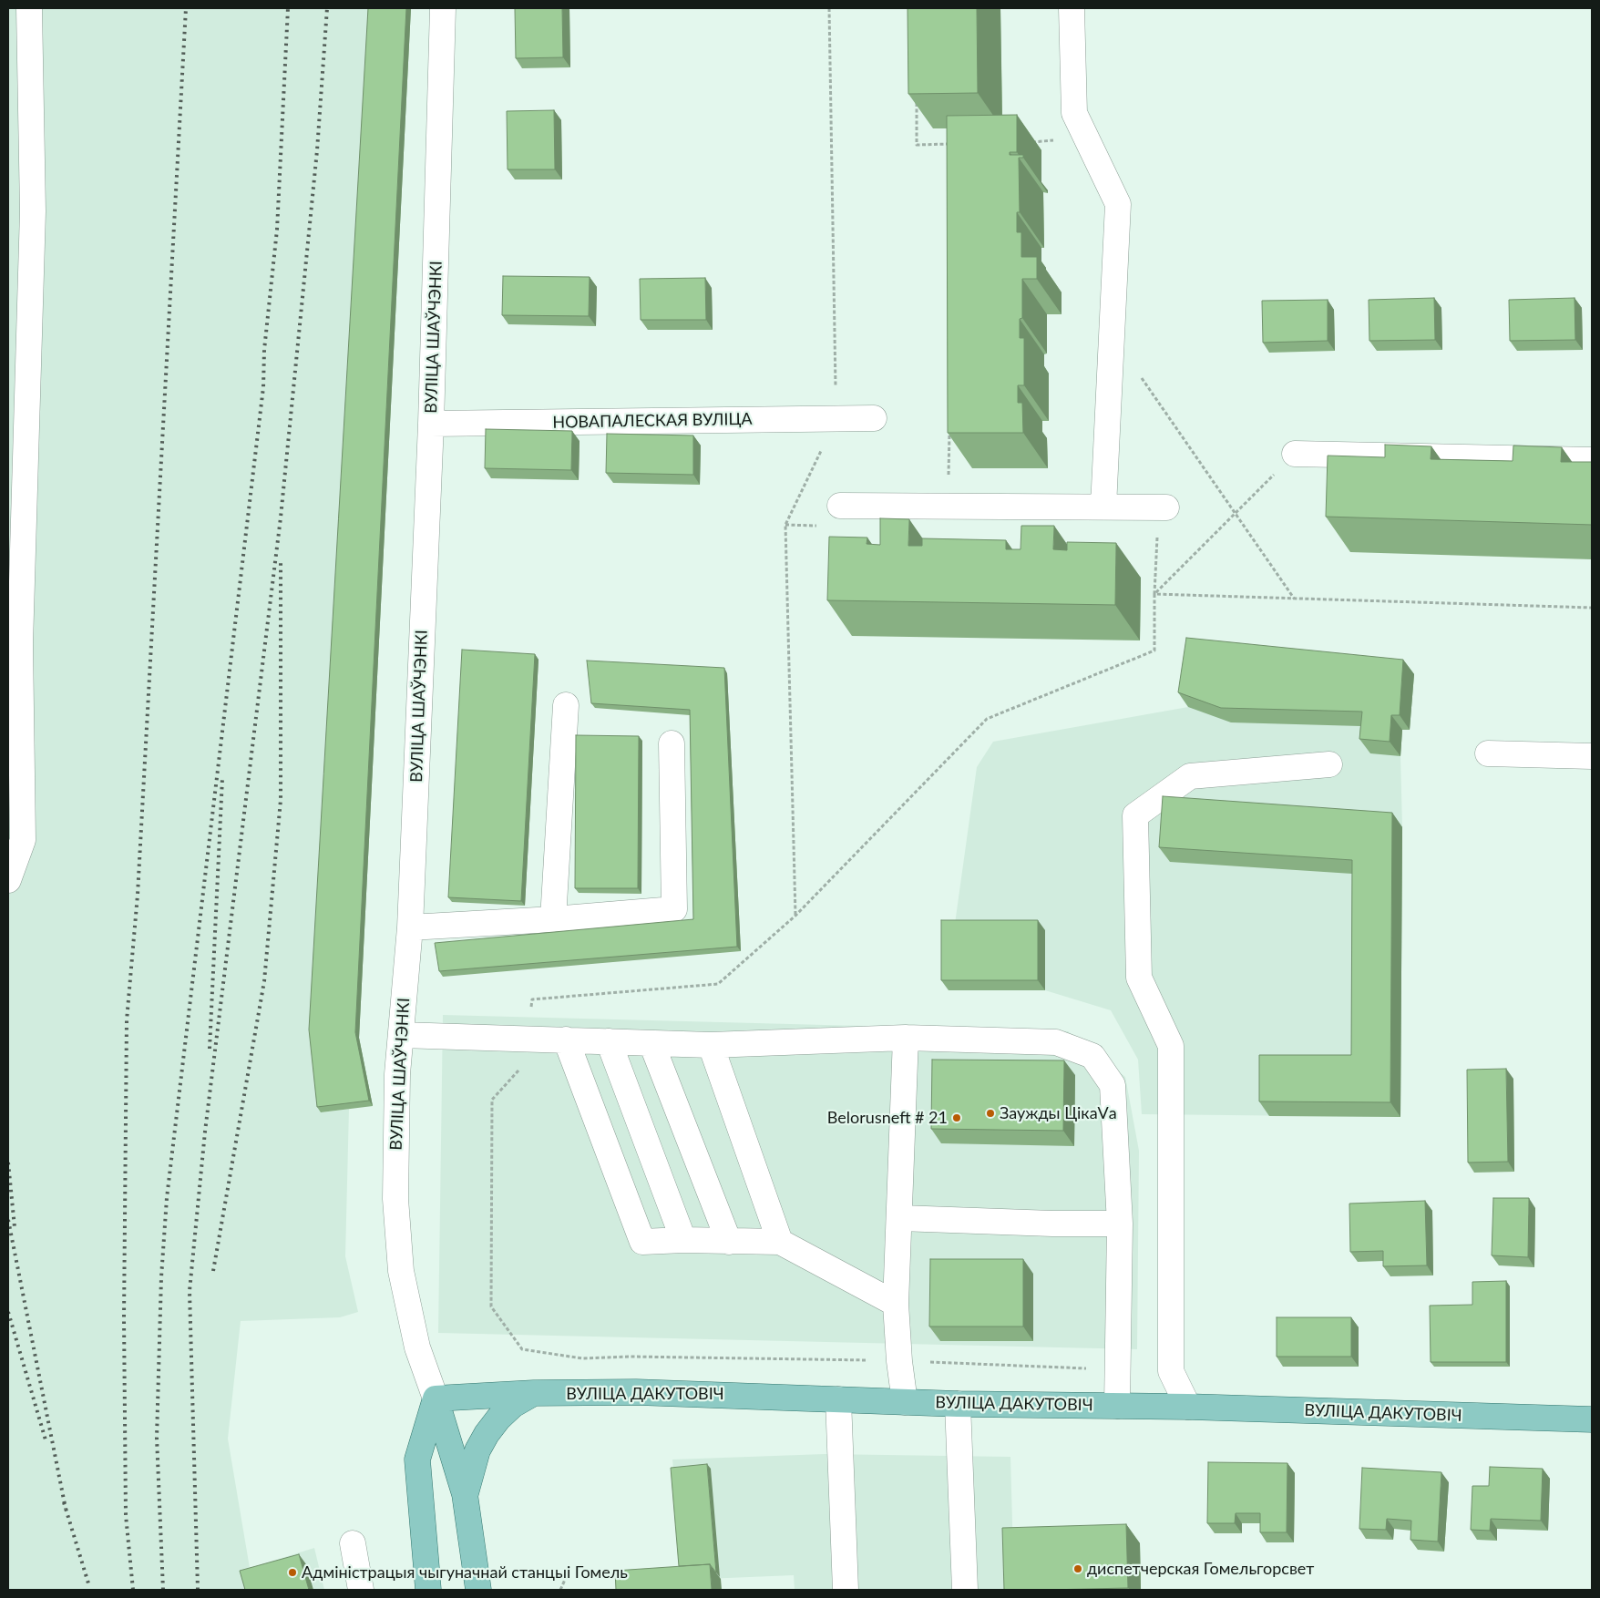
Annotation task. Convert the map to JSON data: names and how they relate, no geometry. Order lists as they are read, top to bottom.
{
  "streets": {
    "main road": ["ВУЛІЦА ШАЎЧЭНКІ", "ВУЛІЦА ДАКУТОВІЧ"],
    "street": ["НОВАПАЛЕСКАЯ ВУЛІЦА"]
  },
  "crossings": [
    ["ВУЛІЦА ШАЎЧЭНКІ", "НОВАПАЛЕСКАЯ ВУЛІЦА"],
    ["ВУЛІЦА ШАЎЧЭНКІ", "ВУЛІЦА ДАКУТОВІЧ"]
  ],
  "places": [
    "Заужды ЦікаVа",
    "Belorusneft # 21",
    "диспетчерская Гомельгорсвет",
    "Адміністрацыя чыгуначнай станцыі Гомель"
  ]
}
